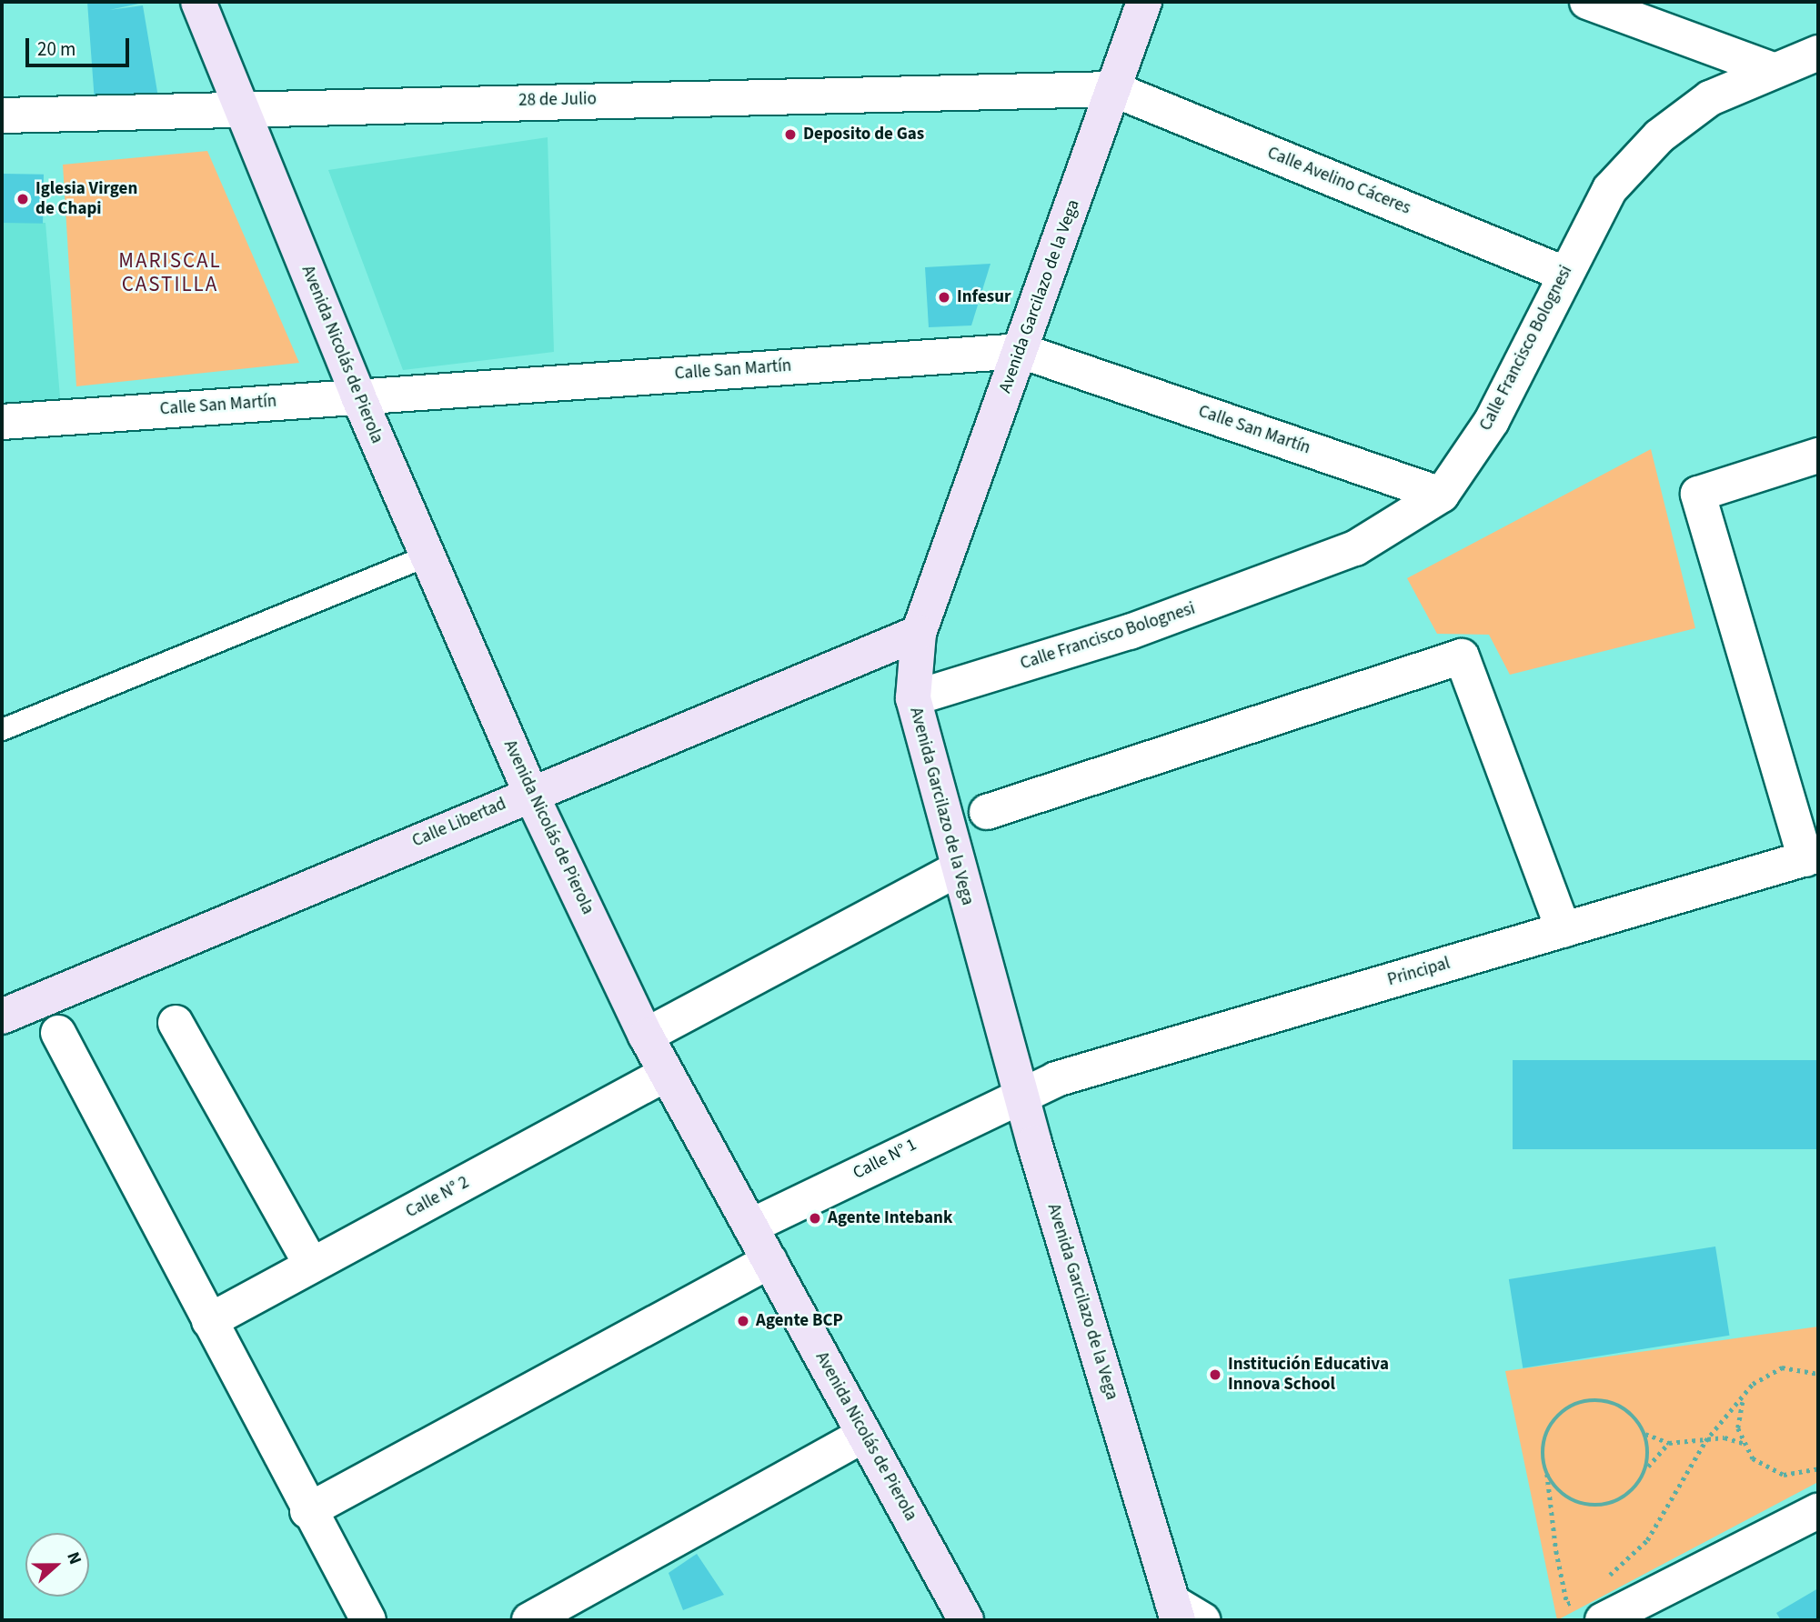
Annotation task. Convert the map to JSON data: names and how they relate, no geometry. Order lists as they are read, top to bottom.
{
  "streets": {
    "street": [
      "28 de Julio",
      "Calle Avelino Cáceres",
      "Avenida Garcilazo de la Vega",
      "Calle Francisco Bolognesi",
      "Avenida Nicolás de Pierola",
      "Calle San Martín",
      "Calle Libertad",
      "Principal",
      "Calle N° 1",
      "Calle N° 2"
    ]
  },
  "crossings": [
    ["28 de Julio", "Calle Avelino Cáceres"],
    ["28 de Julio", "Avenida Garcilazo de la Vega"],
    ["28 de Julio", "Avenida Nicolás de Pierola"],
    ["Calle Avelino Cáceres", "Avenida Garcilazo de la Vega"],
    ["Calle Avelino Cáceres", "Calle Francisco Bolognesi"],
    ["Avenida Garcilazo de la Vega", "Calle Francisco Bolognesi"],
    ["Avenida Garcilazo de la Vega", "Calle San Martín"],
    ["Avenida Garcilazo de la Vega", "Calle Libertad"],
    ["Avenida Garcilazo de la Vega", "Principal"],
    ["Avenida Garcilazo de la Vega", "Calle N° 1"],
    ["Calle Francisco Bolognesi", "Calle San Martín"],
    ["Avenida Nicolás de Pierola", "Calle San Martín"],
    ["Avenida Nicolás de Pierola", "Calle Libertad"],
    ["Avenida Nicolás de Pierola", "Calle N° 1"],
    ["Avenida Nicolás de Pierola", "Calle N° 2"],
    ["Principal", "Calle N° 1"]
  ],
  "districts": ["MARISCAL CASTILLA"],
  "places": [
    "Deposito de Gas",
    "Iglesia Virgen de Chapi",
    "Infesur",
    "Agente Intebank",
    "Agente BCP",
    "Institución Educativa Innova School"
  ],
  "scale_bar": "20 m",
  "north": "right"
}
